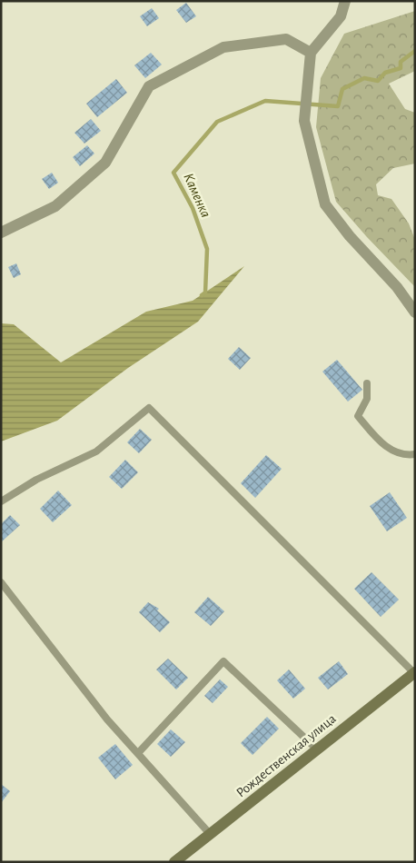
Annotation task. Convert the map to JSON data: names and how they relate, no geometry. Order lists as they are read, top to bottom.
{
  "streets": {
    "street": ["Рождественская улица"]
  },
  "water": ["Каменка"]
}
